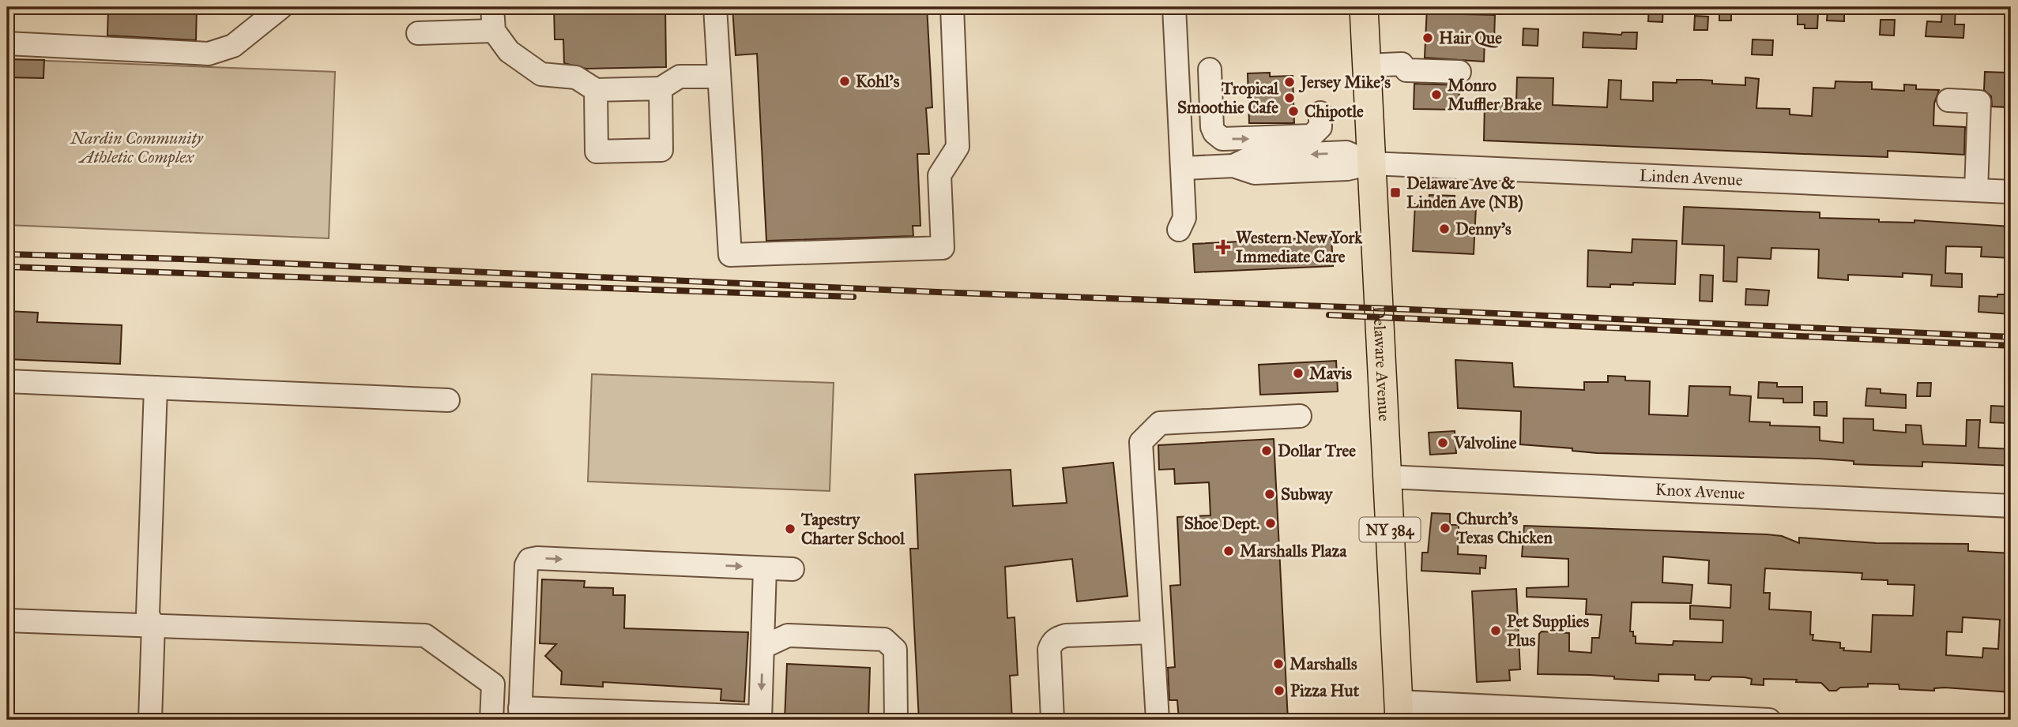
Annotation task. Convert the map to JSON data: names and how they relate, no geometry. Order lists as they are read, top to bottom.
{
  "streets": {
    "main road": ["Delaware Avenue", "NY 384"],
    "street": ["Linden Avenue", "Knox Avenue"]
  },
  "crossings": [
    ["Linden Avenue", "Delaware Avenue"],
    ["Delaware Avenue", "Knox Avenue"]
  ],
  "parks": ["Nardin Community Athletic Complex"],
  "places": {
    "other": [
      "Hair Que",
      "Kohl's",
      "Jersey Mike's",
      "Monro Muffler Brake",
      "Tropical Smoothie Cafe",
      "Chipotle",
      "Denny's",
      "Mavis",
      "Valvoline",
      "Dollar Tree",
      "Subway",
      "Shoe Dept.",
      "Church's Texas Chicken",
      "Tapestry Charter School",
      "Marshalls Plaza",
      "Pet Supplies Plus",
      "Marshalls",
      "Pizza Hut"
    ],
    "transit": ["Delaware Ave & Linden Ave (NB)"],
    "health": ["Western New York Immediate Care"]
  }
}
